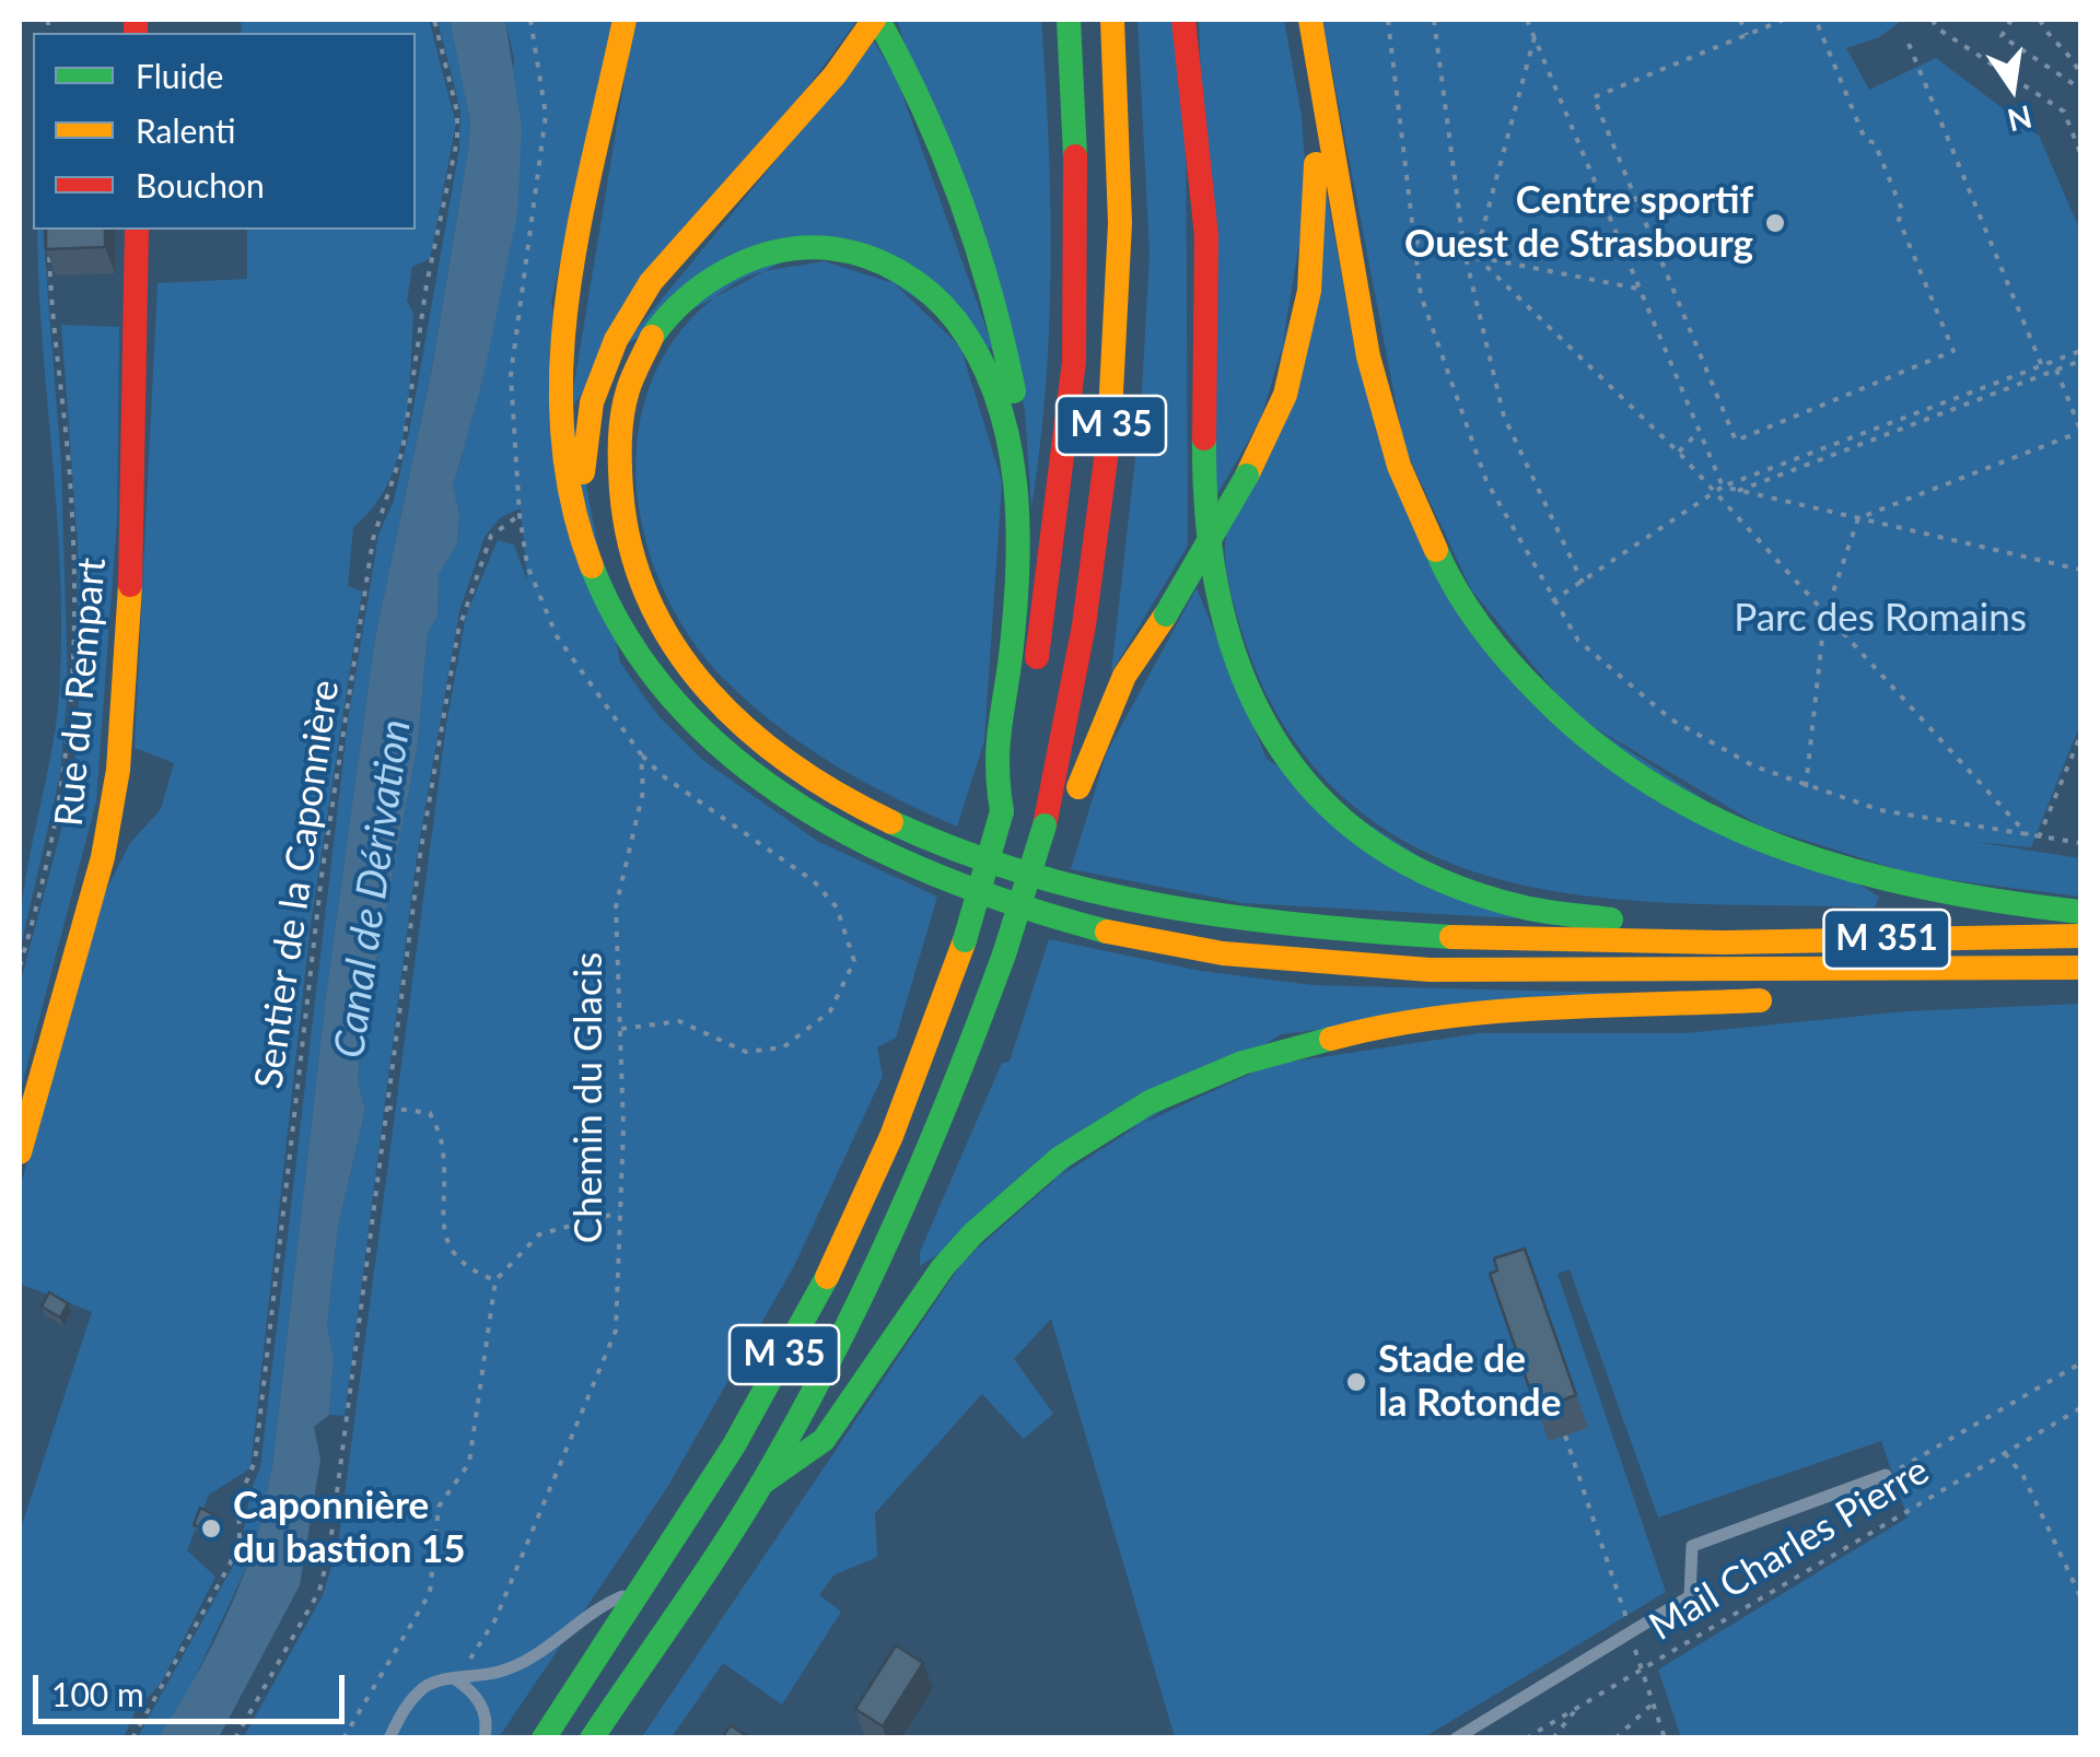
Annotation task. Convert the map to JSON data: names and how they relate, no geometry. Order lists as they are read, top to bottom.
{
  "streets": {
    "main road": ["M 35", "Rue du Rempart", "M 351"],
    "path": ["Sentier de la Caponnière", "Chemin du Glacis", "Mail Charles Pierre"]
  },
  "water": ["Canal de Dérivation"],
  "parks": ["Parc des Romains"],
  "places": ["Centre sportif Ouest de Strasbourg", "Stade de la Rotonde", "Caponnière du bastion 15"],
  "legend": ["Fluide", "Ralenti", "Bouchon"],
  "scale_bar": "100 m",
  "north": "bottom"
}
